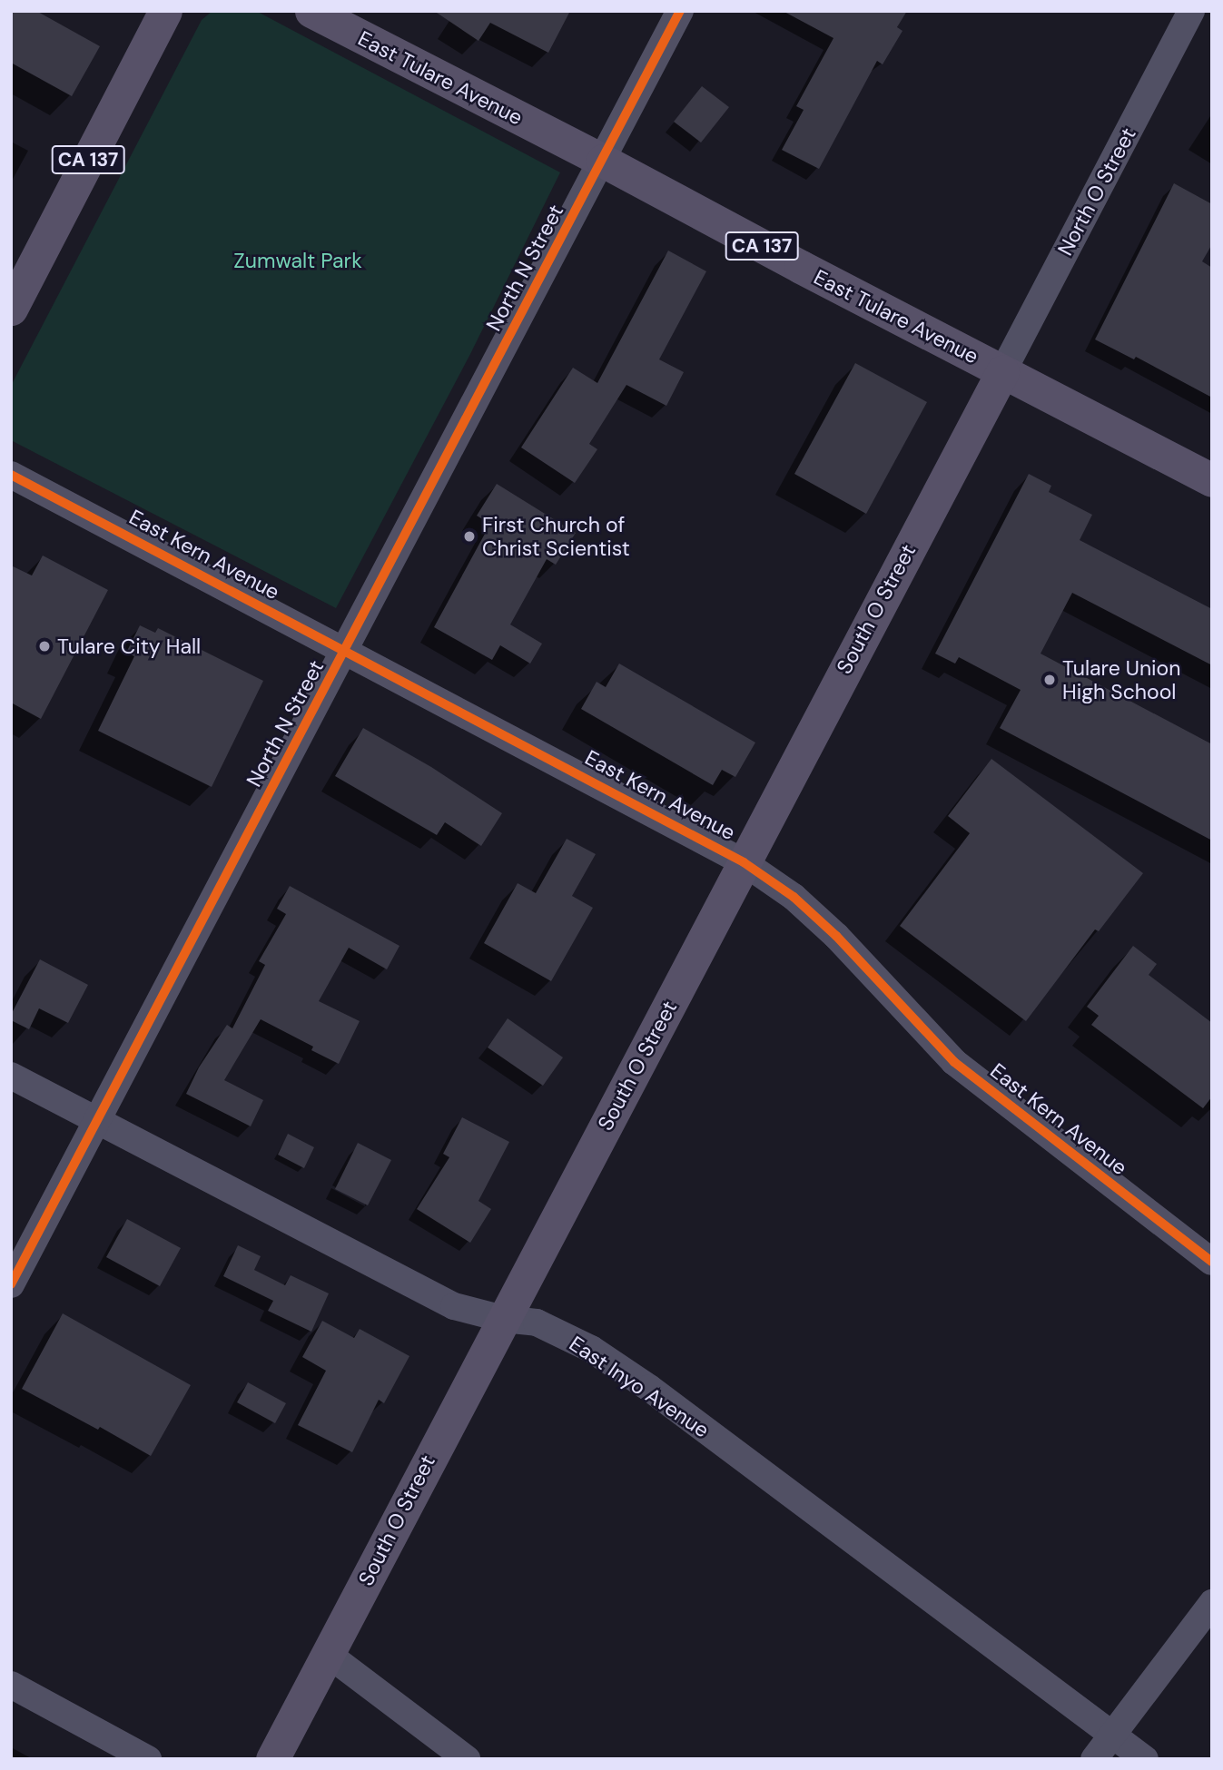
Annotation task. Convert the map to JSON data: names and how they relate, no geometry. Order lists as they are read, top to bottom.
{
  "streets": {
    "main road": ["East Tulare Avenue", "CA 137", "South O Street"],
    "street": [
      "North O Street",
      "North N Street",
      "East Kern Avenue",
      "East Inyo Avenue"
    ]
  },
  "crossings": [
    ["East Tulare Avenue", "North O Street"],
    ["East Tulare Avenue", "North N Street"],
    ["East Tulare Avenue", "South O Street"],
    ["North O Street", "South O Street"],
    ["North N Street", "East Kern Avenue"],
    ["North N Street", "East Inyo Avenue"],
    ["East Kern Avenue", "South O Street"],
    ["South O Street", "East Inyo Avenue"]
  ],
  "parks": ["Zumwalt Park"],
  "places": ["First Church of Christ Scientist", "Tulare City Hall", "Tulare Union High School"]
}
